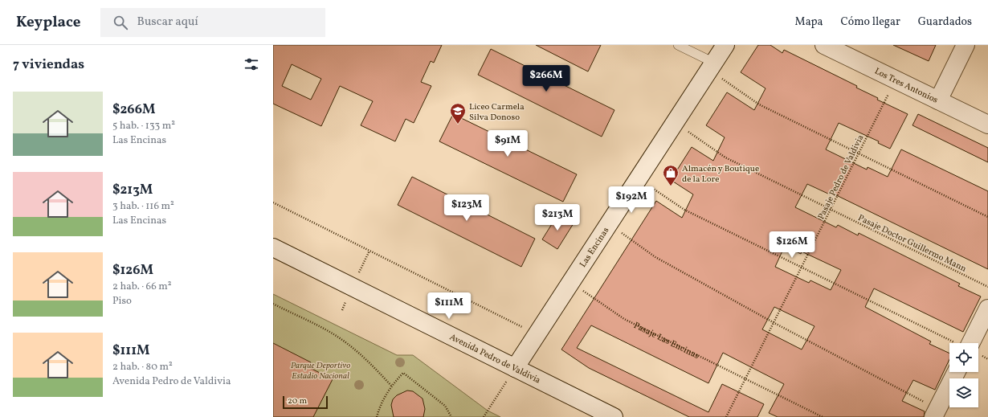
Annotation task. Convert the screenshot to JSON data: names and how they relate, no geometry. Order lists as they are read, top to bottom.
{
  "streets": {
    "street": ["Los Tres Antonios", "Las Encinas", "Avenida Pedro de Valdivia"],
    "path": ["Pasaje Pedro de Valdivia", "Pasaje Doctor Guillermo Mann", "Pasaje Las Encinas"]
  },
  "crossings": [
    ["Los Tres Antonios", "Pasaje Pedro de Valdivia"],
    ["Pasaje Pedro de Valdivia", "Pasaje Doctor Guillermo Mann"],
    ["Pasaje Pedro de Valdivia", "Pasaje Las Encinas"],
    ["Las Encinas", "Avenida Pedro de Valdivia"]
  ],
  "parks": ["Parque Deportivo Estadio Nacional"],
  "places": {
    "school or university": ["Liceo Carmela Silva Donoso"],
    "shop": ["Almacén y Boutique de la Lore"]
  },
  "scale_bar": "20 m",
  "page": {
    "header": "Keyplace",
    "search": "Buscar aquí",
    "nav": ["Mapa", "Cómo llegar", "Guardados"],
    "heading": "7 viviendas",
    "price": [
      "$266M",
      "$91M",
      "$192M",
      "$123M",
      "$213M",
      "$126M",
      "$111M"
    ],
    "list": [
      {
        "name": "$266M",
        "note": "5 hab. · 133 m² · Las Encinas"
      },
      {
        "name": "$213M",
        "note": "3 hab. · 116 m² · Las Encinas"
      },
      {
        "name": "$126M",
        "note": "2 hab. · 66 m² · Piso"
      },
      {
        "name": "$111M",
        "note": "2 hab. · 80 m² · Avenida Pedro de Valdivia"
      }
    ],
    "scale": "20 m"
  }
}
